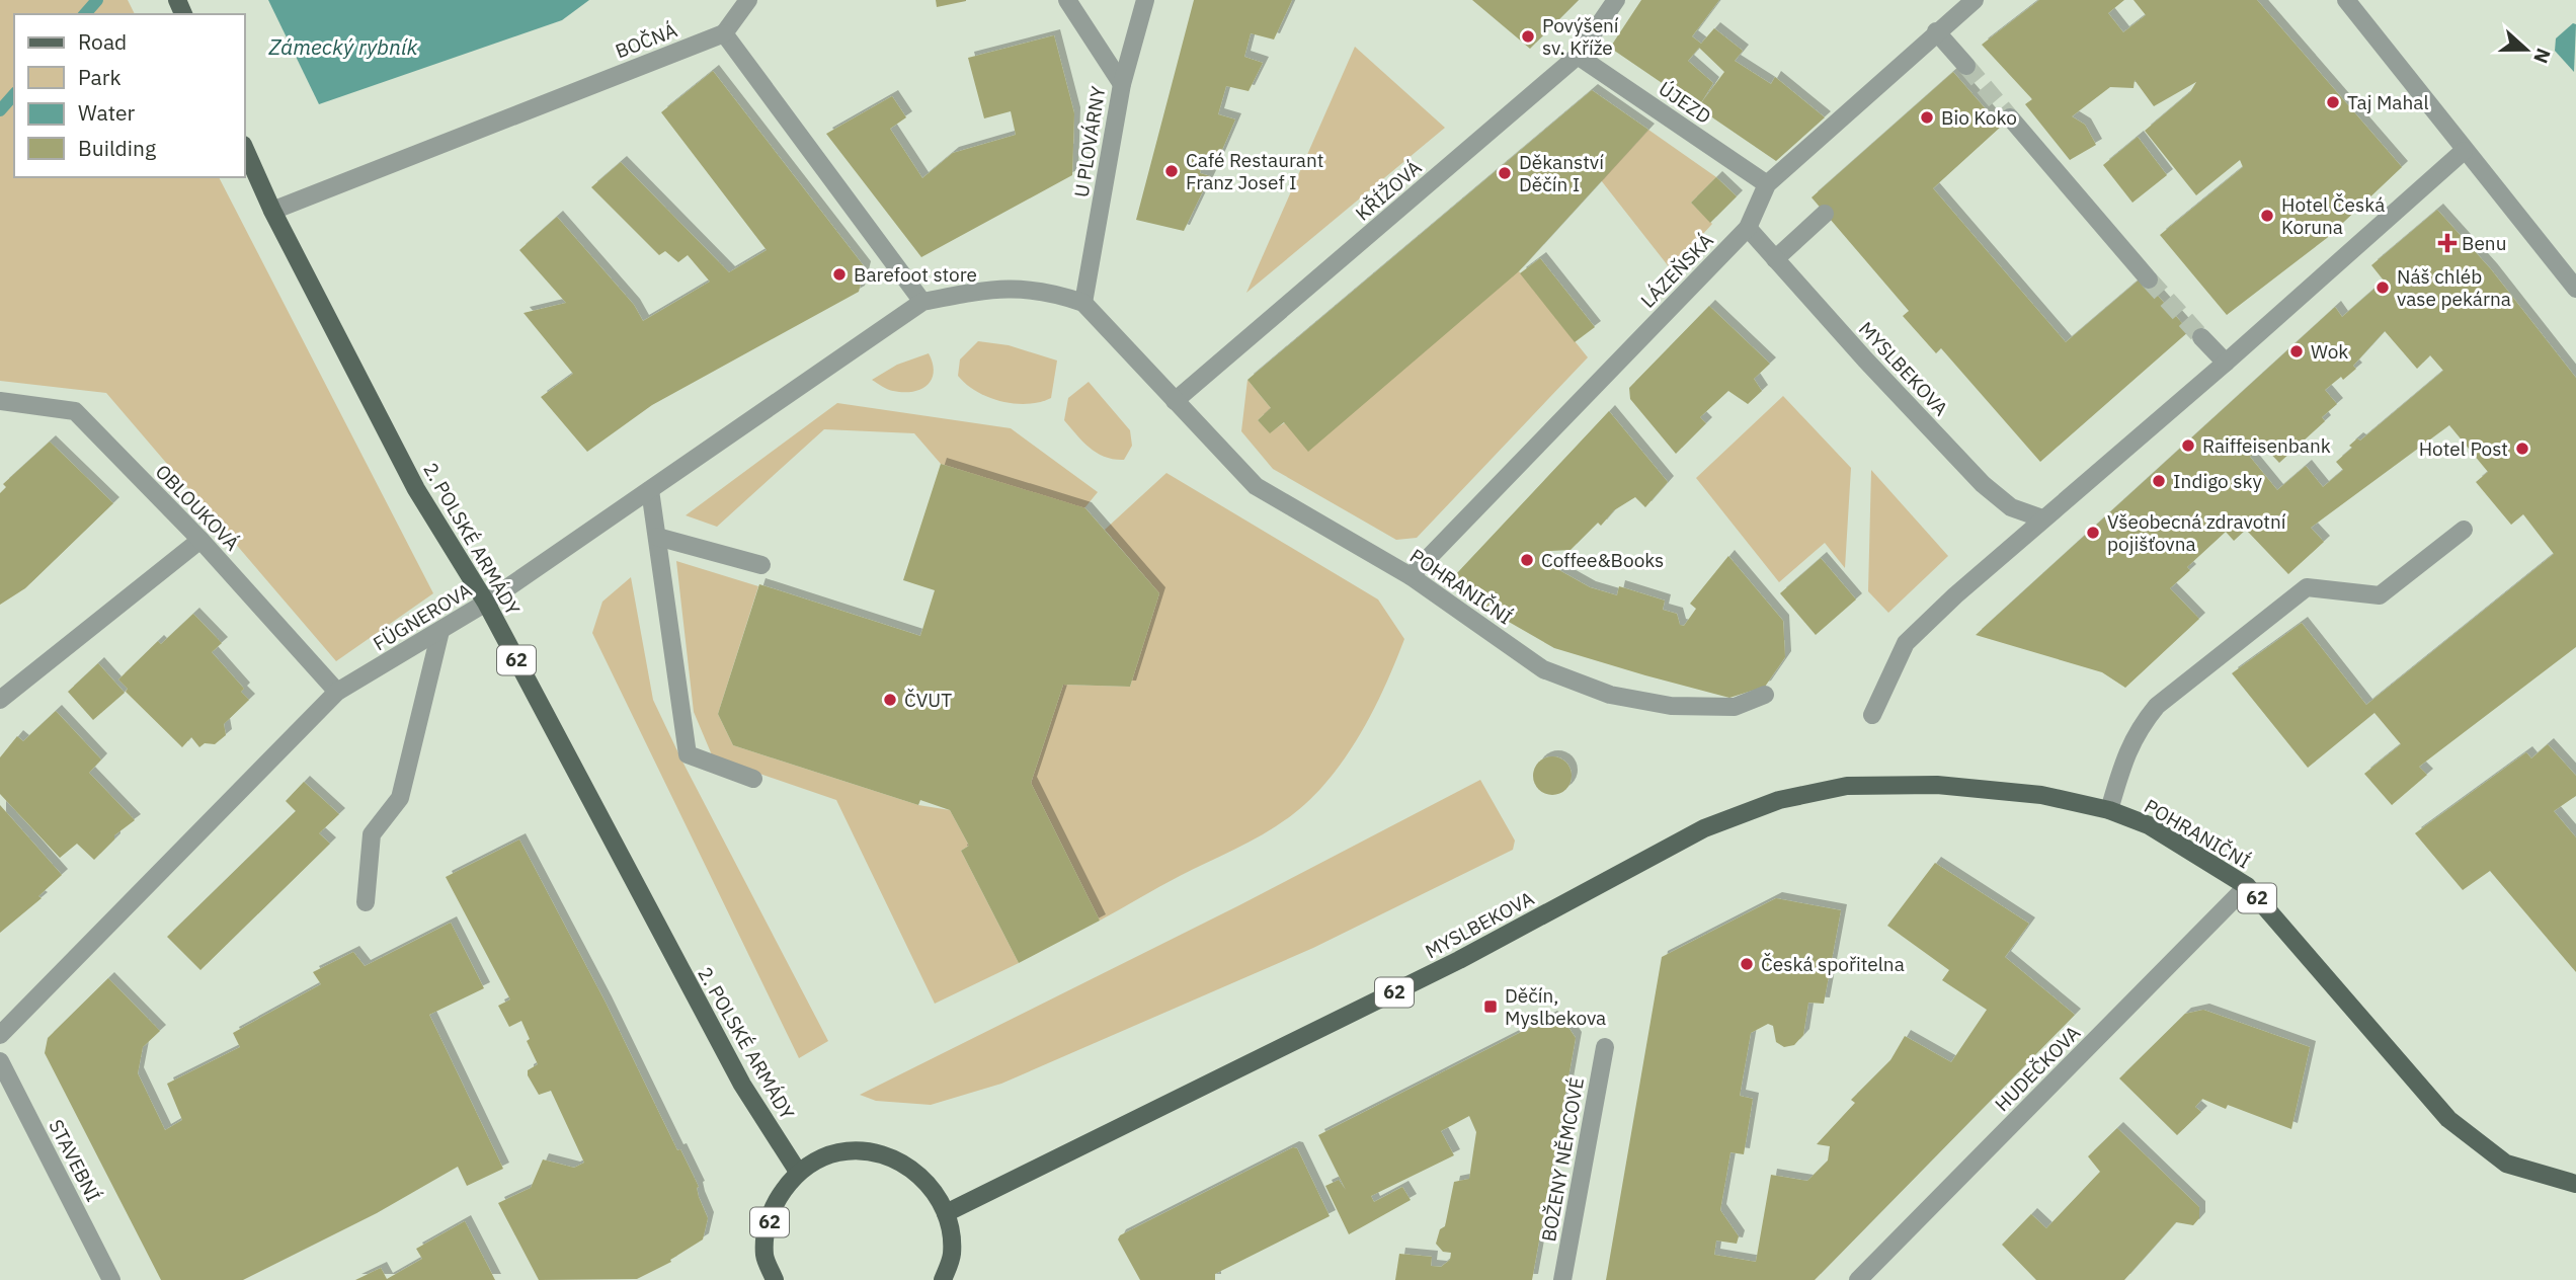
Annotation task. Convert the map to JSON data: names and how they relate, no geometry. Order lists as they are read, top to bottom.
{
  "streets": {
    "main road": [
      "MYSLBEKOVA",
      "2. POLSKÉ ARMÁDY",
      "POHRANIČNÍ",
      "62"
    ],
    "street": [
      "BOČNÁ",
      "ÚJEZD",
      "U PLOVÁRNY",
      "KŘÍŽOVÁ",
      "LÁZEŇSKÁ",
      "OBLOUKOVÁ",
      "FÜGNEROVA",
      "HUDEČKOVA",
      "BOŽENY NĚMCOVÉ",
      "STAVEBNÍ"
    ]
  },
  "crossings": [
    ["BOČNÁ", "2. POLSKÉ ARMÁDY"],
    ["ÚJEZD", "KŘÍŽOVÁ"],
    ["ÚJEZD", "LÁZEŇSKÁ"],
    ["U PLOVÁRNY", "POHRANIČNÍ"],
    ["KŘÍŽOVÁ", "POHRANIČNÍ"],
    ["LÁZEŇSKÁ", "MYSLBEKOVA"],
    ["LÁZEŇSKÁ", "POHRANIČNÍ"],
    ["MYSLBEKOVA", "POHRANIČNÍ"],
    ["MYSLBEKOVA", "62"],
    ["OBLOUKOVÁ", "FÜGNEROVA"],
    ["2. POLSKÉ ARMÁDY", "FÜGNEROVA"],
    ["2. POLSKÉ ARMÁDY", "62"],
    ["POHRANIČNÍ", "HUDEČKOVA"]
  ],
  "water": ["Zámecký rybník"],
  "places": {
    "other": [
      "Povýšení sv. Kříže",
      "Taj Mahal",
      "Bio Koko",
      "Café Restaurant Franz Josef I",
      "Děkanství Děčín I",
      "Hotel Česká Koruna",
      "Barefoot store",
      "Náš chléb vase pekárna",
      "Wok",
      "Raiffeisenbank",
      "Hotel Post",
      "Indigo sky",
      "Všeobecná zdravotní pojišťovna",
      "Coffee&Books",
      "ČVUT",
      "Česká spořitelna"
    ],
    "health": ["Benu"],
    "transit": ["Děčín, Myslbekova"]
  },
  "legend": [
    "Road",
    "Park",
    "Water",
    "Building"
  ],
  "north": "right"
}
